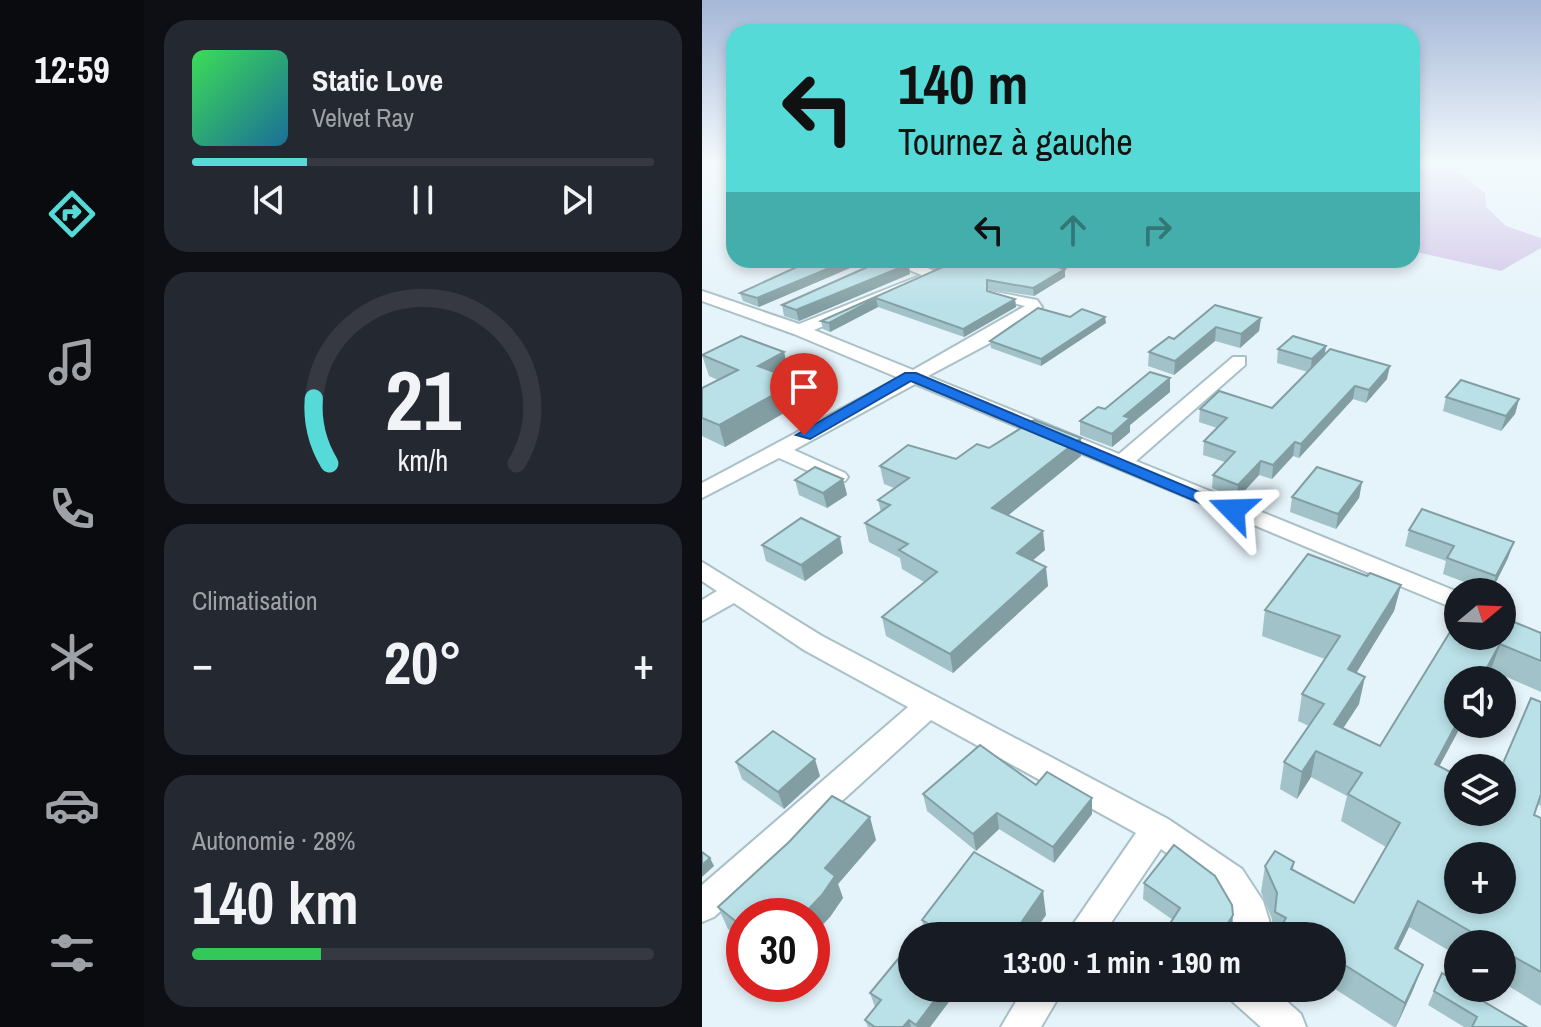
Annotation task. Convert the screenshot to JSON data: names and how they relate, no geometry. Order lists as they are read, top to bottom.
{
  "north": "right",
  "page": {
    "tabs": "12:59",
    "turn": ["140 m", "Tournez à gauche"],
    "song": ["Static Love", "Velvet Ray"],
    "tile": [
      "Climatisation",
      ["Autonomie · 28%", "140 km"]
    ],
    "map_buttons": ["+", "−"],
    "heat": ["−", "20°", "+"],
    "limit": "30",
    "trip": "13:00 · 1 min · 190 m",
    "gauge": ["21", "km/h"]
  }
}
